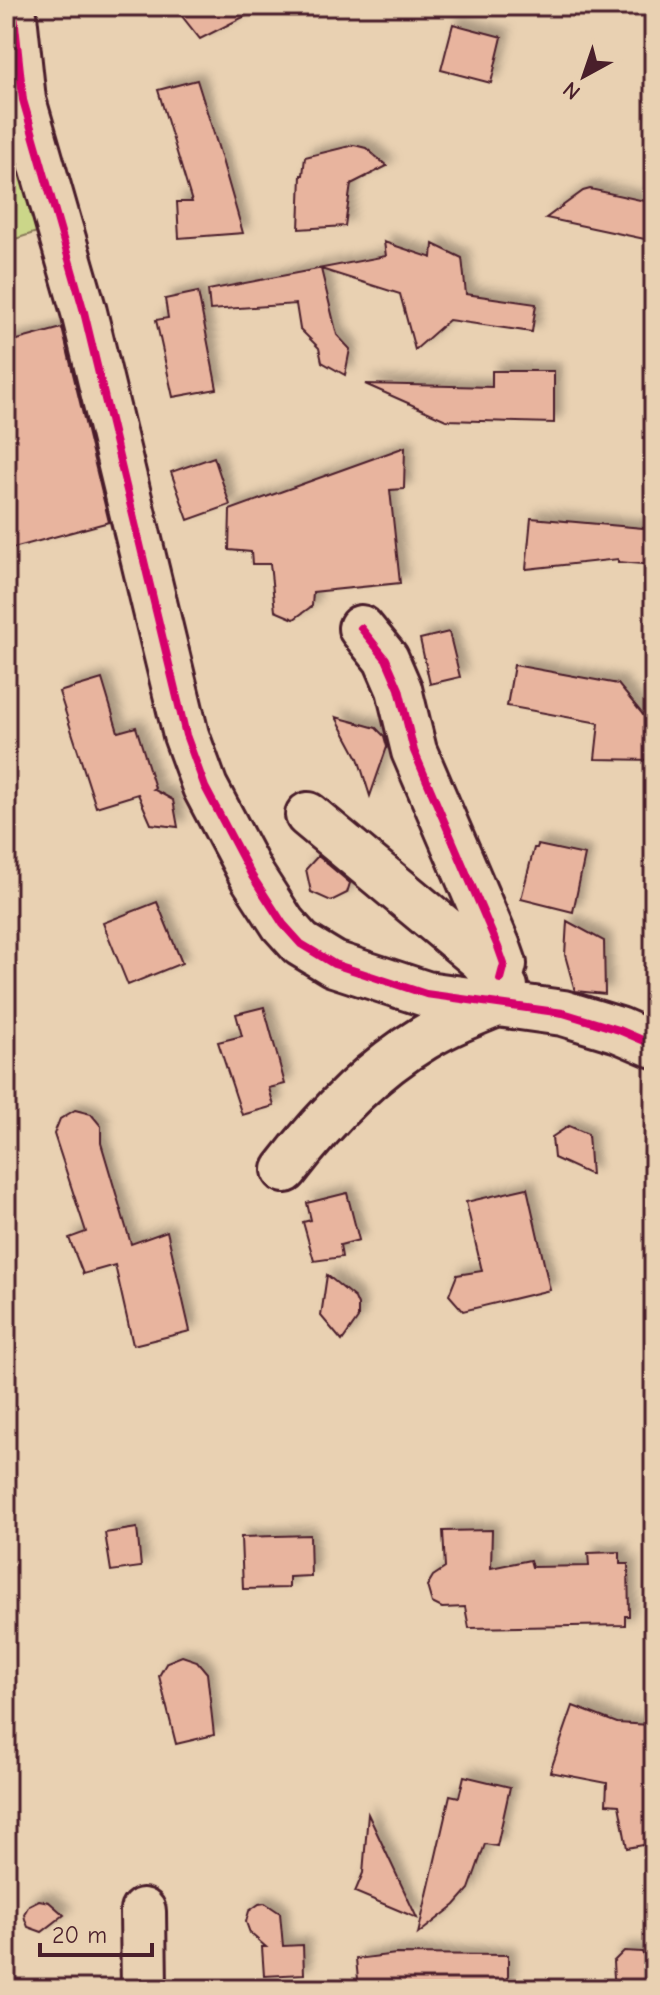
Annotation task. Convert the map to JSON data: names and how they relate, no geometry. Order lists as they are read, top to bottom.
{
  "scale_bar": "20 m",
  "north": "bottom left"
}
